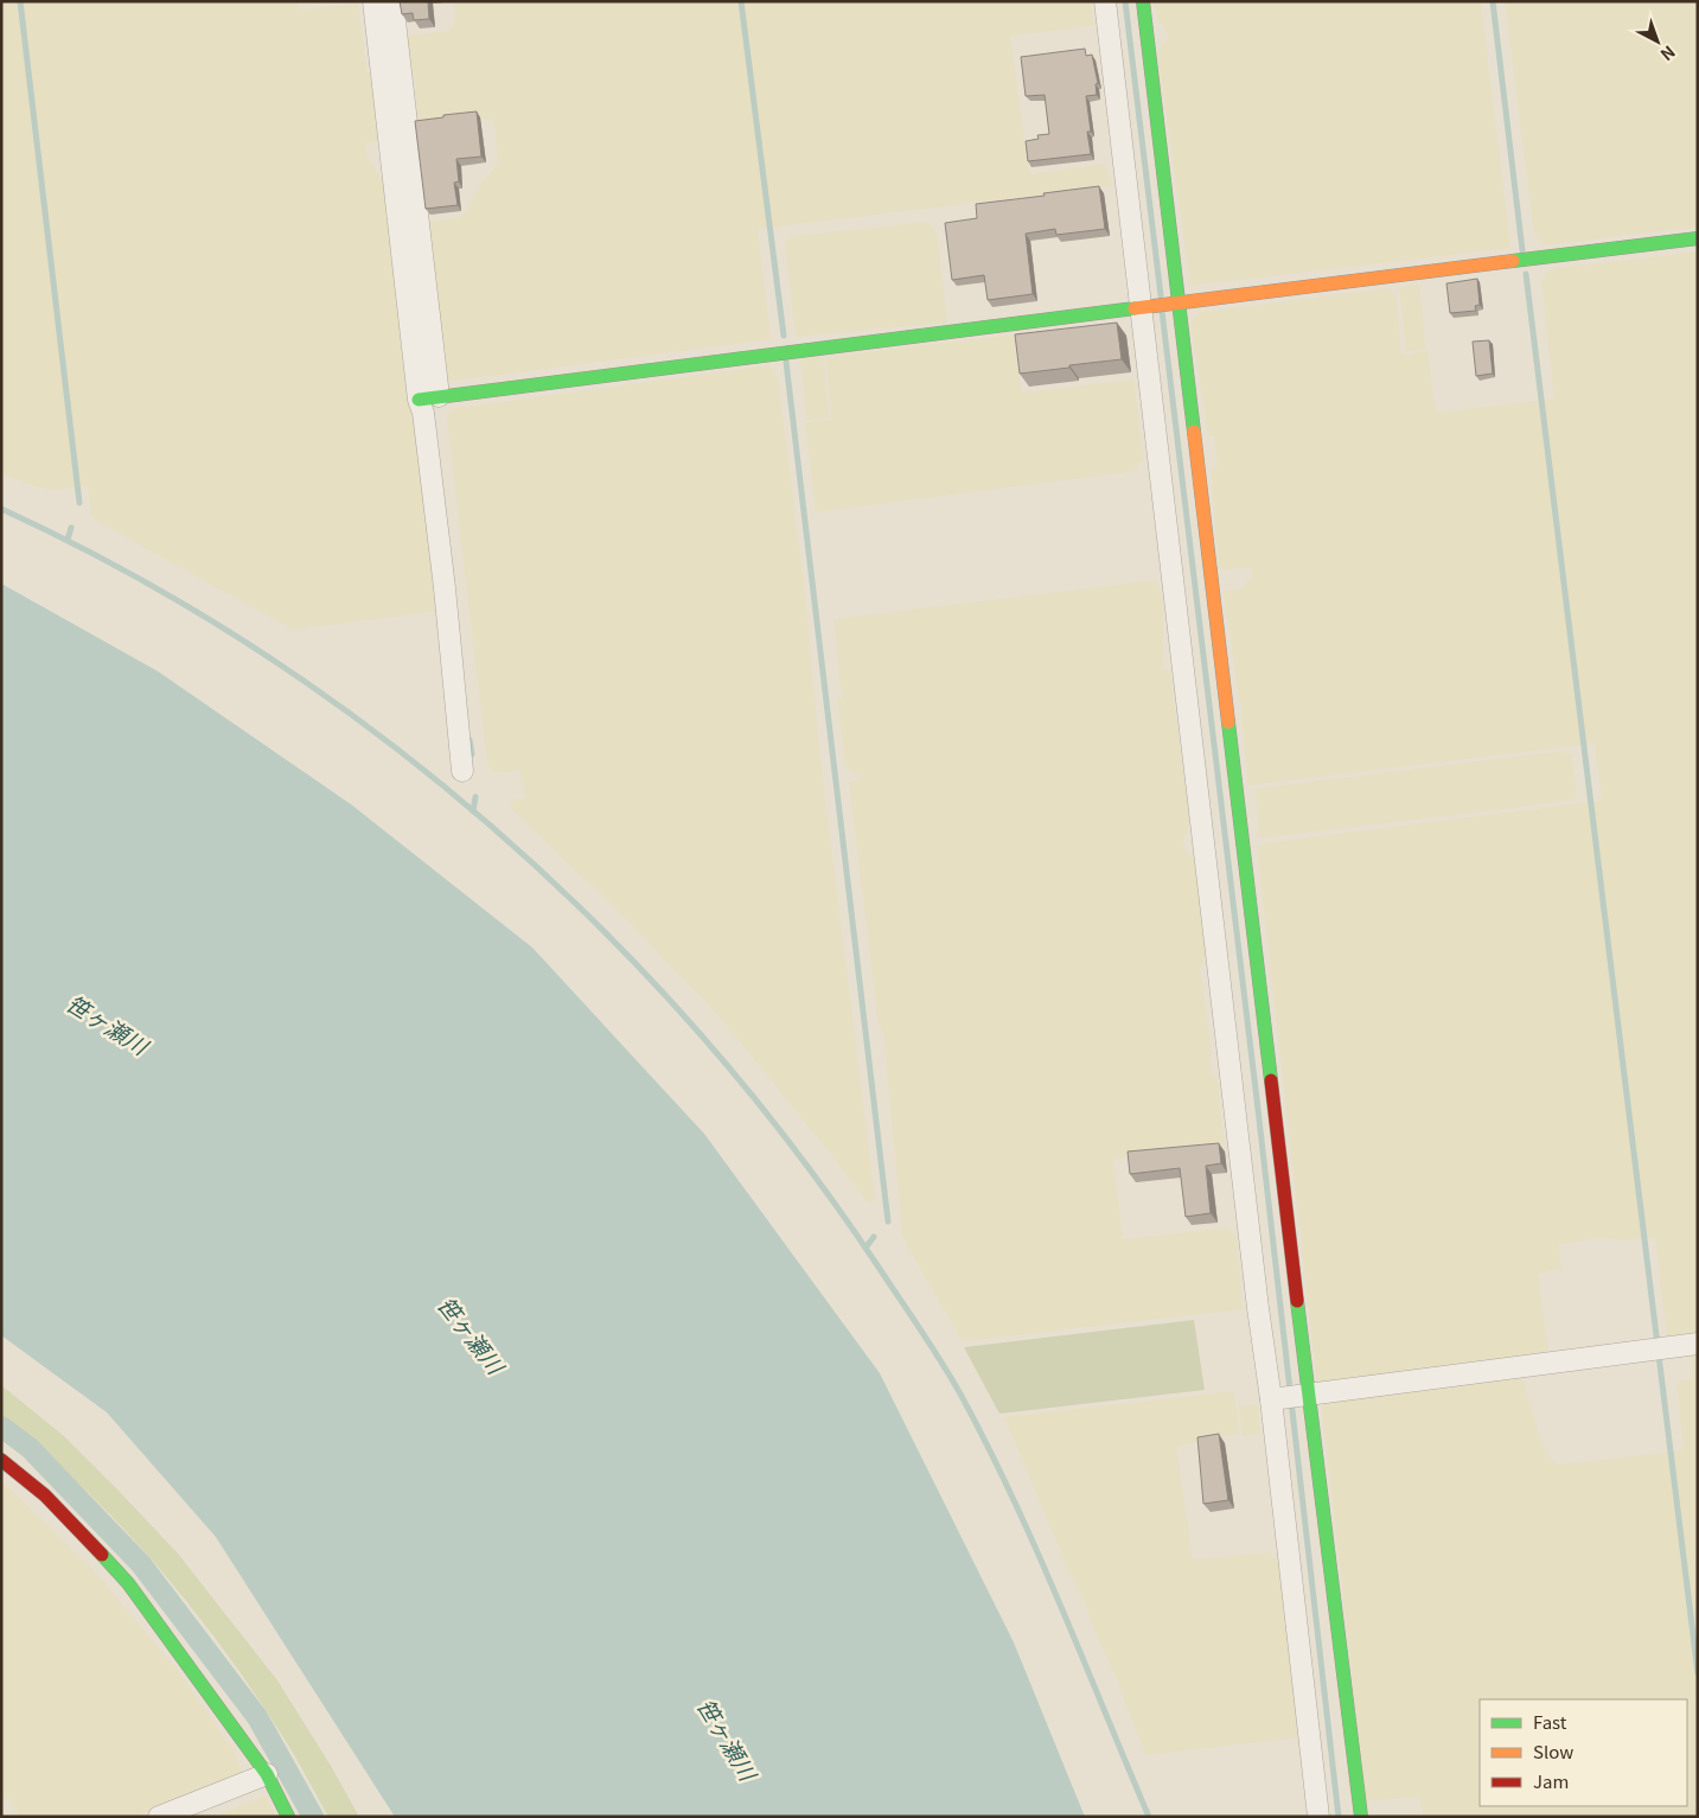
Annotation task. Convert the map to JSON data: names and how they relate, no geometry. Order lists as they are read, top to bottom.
{
  "water": ["笹ヶ瀬川"],
  "legend": ["Fast", "Slow", "Jam"],
  "north": "bottom right"
}
